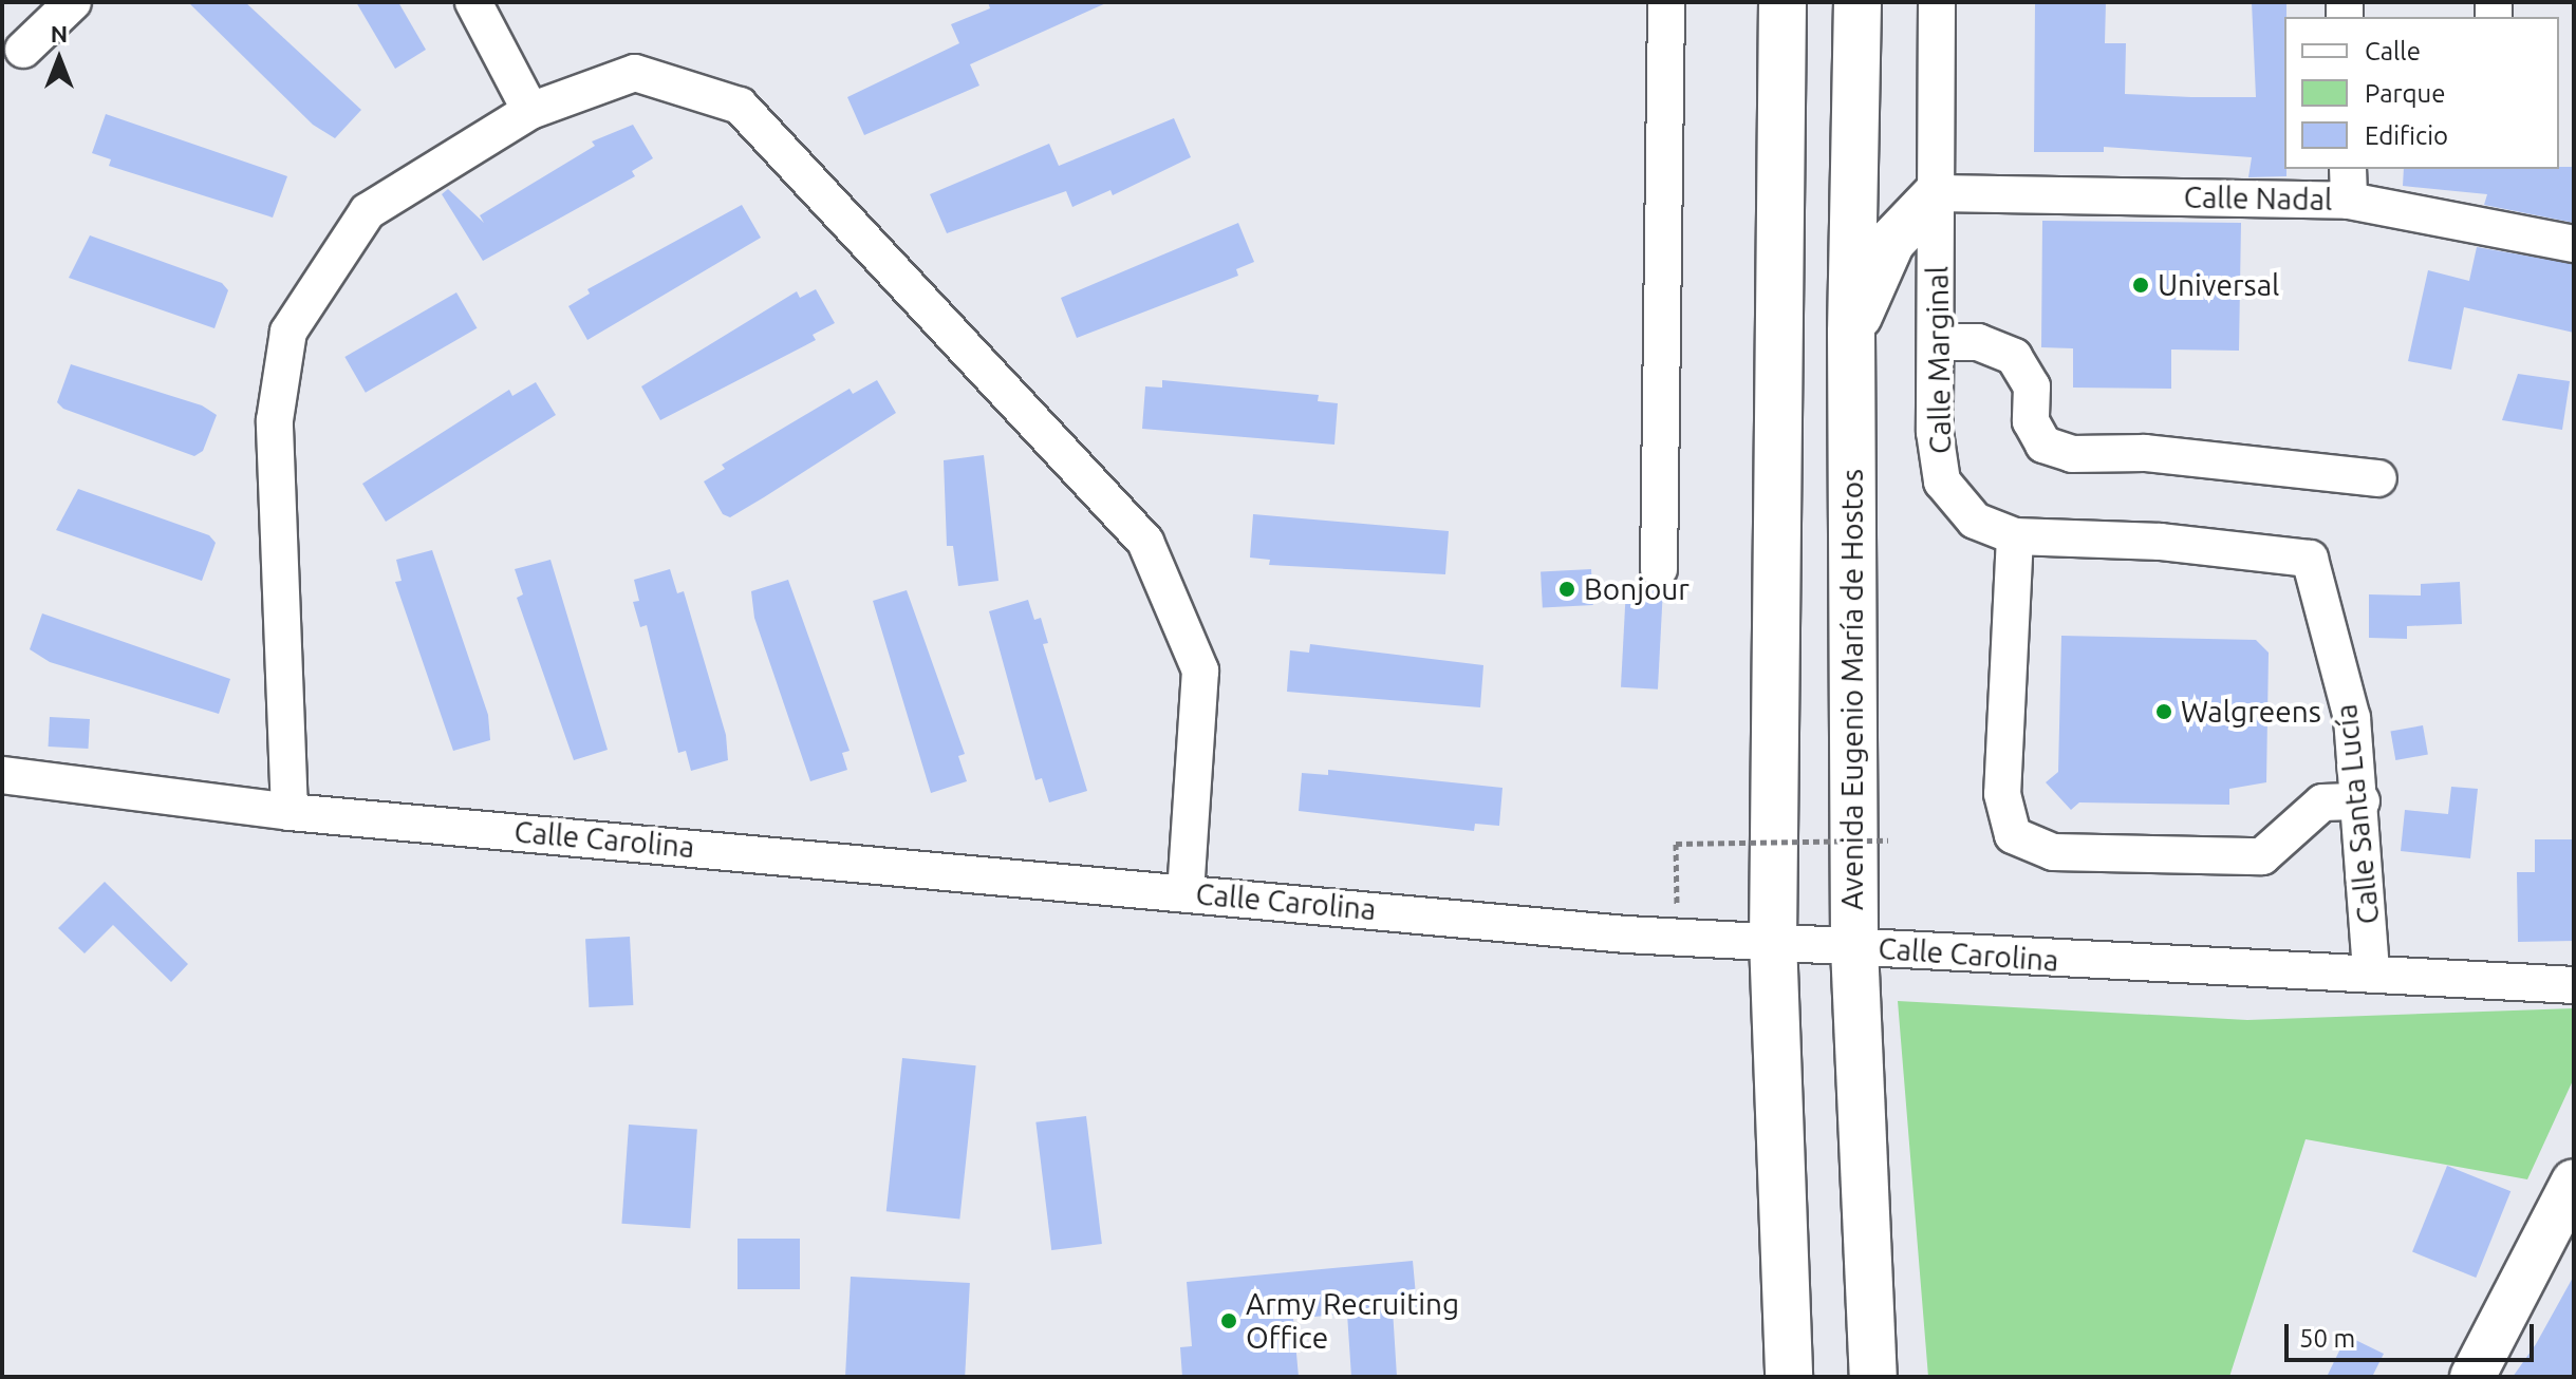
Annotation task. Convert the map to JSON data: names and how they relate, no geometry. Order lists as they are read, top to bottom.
{
  "streets": {
    "highway": ["Avenida Eugenio María de Hostos"],
    "street": [
      "Calle Nadal",
      "Calle Marginal",
      "Calle Santa Lucía",
      "Calle Carolina"
    ]
  },
  "crossings": [
    ["Calle Nadal", "Calle Marginal"],
    ["Calle Marginal", "Calle Santa Lucía"],
    ["Avenida Eugenio María de Hostos", "Calle Carolina"],
    ["Calle Santa Lucía", "Calle Carolina"]
  ],
  "places": [
    "Universal",
    "Bonjour",
    "Walgreens",
    "Army Recruiting Office"
  ],
  "legend": ["Calle", "Parque", "Edificio"],
  "scale_bar": "50 m",
  "north": "top"
}
